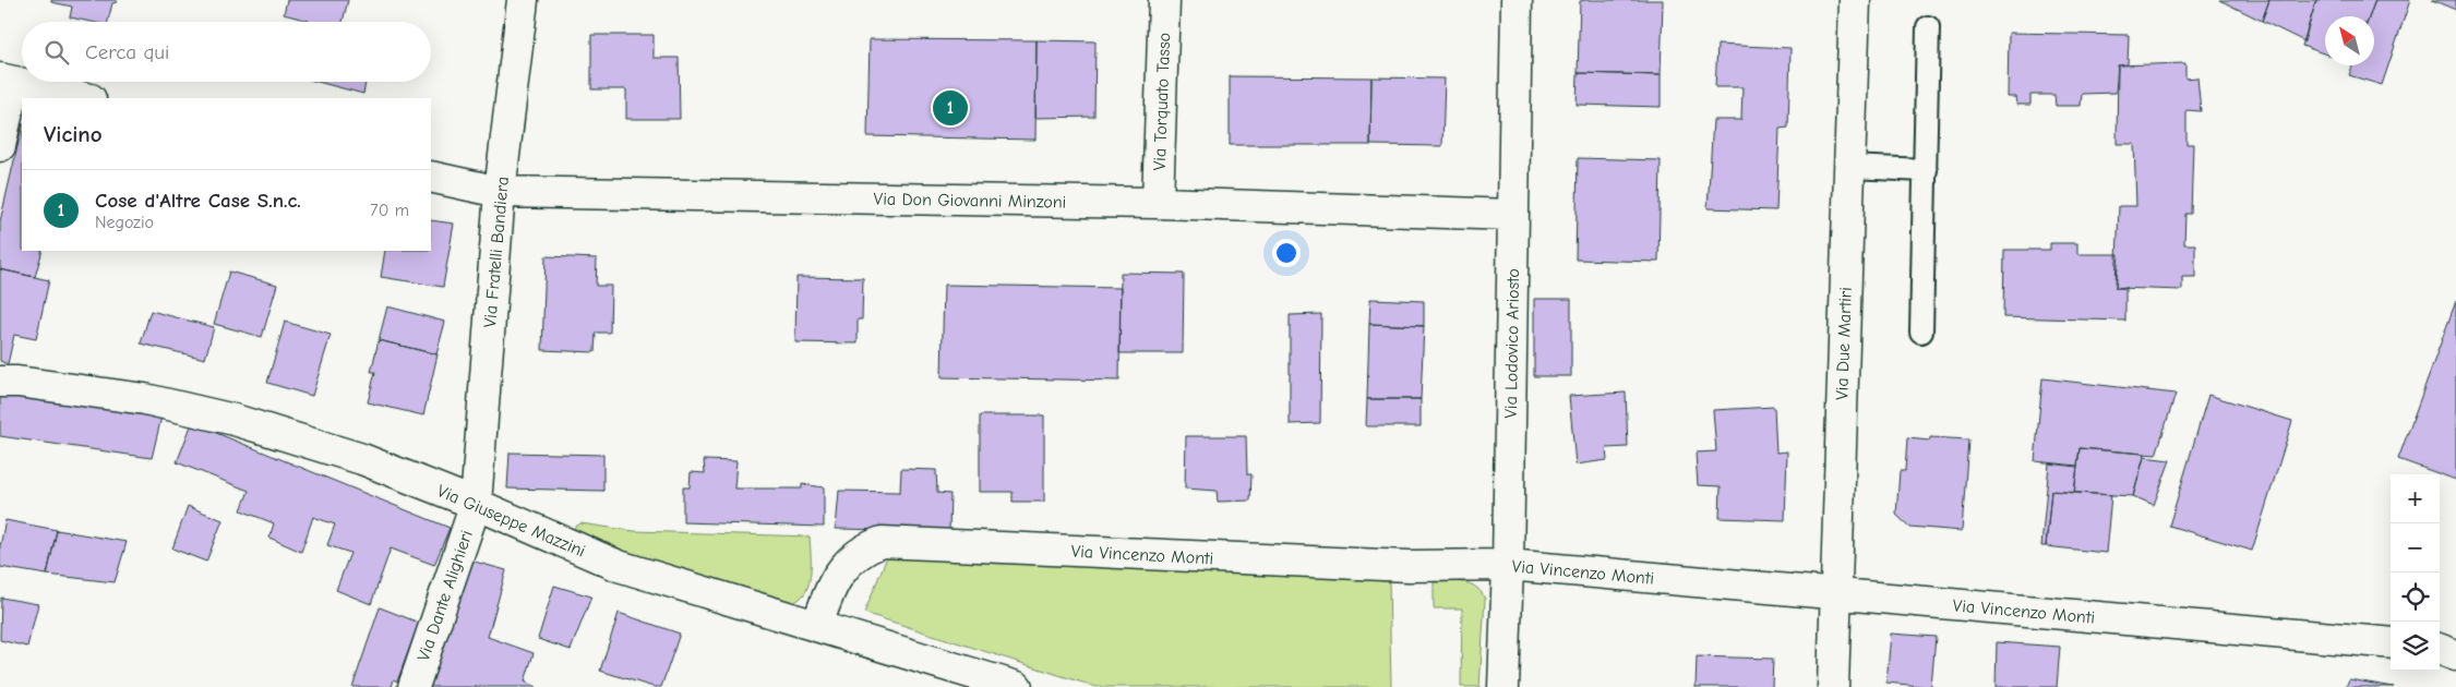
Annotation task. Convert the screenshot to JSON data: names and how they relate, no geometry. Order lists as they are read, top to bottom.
{
  "streets": {
    "street": [
      "Via Torquato Tasso",
      "Via Don Giovanni Minzoni",
      "Via Fratelli Bandiera",
      "Via Lodovico Ariosto",
      "Via Due Martiri",
      "Via Giuseppe Mazzini",
      "Via Vincenzo Monti",
      "Via Dante Alighieri"
    ]
  },
  "crossings": [
    ["Via Torquato Tasso", "Via Don Giovanni Minzoni"],
    ["Via Don Giovanni Minzoni", "Via Fratelli Bandiera"],
    ["Via Don Giovanni Minzoni", "Via Lodovico Ariosto"],
    ["Via Fratelli Bandiera", "Via Giuseppe Mazzini"],
    ["Via Fratelli Bandiera", "Via Dante Alighieri"],
    ["Via Lodovico Ariosto", "Via Vincenzo Monti"],
    ["Via Due Martiri", "Via Vincenzo Monti"],
    ["Via Giuseppe Mazzini", "Via Vincenzo Monti"],
    ["Via Giuseppe Mazzini", "Via Dante Alighieri"]
  ],
  "north": "top left",
  "page": {
    "search": "Cerca qui",
    "pins": "1",
    "heading": "Vicino",
    "list": [
      {
        "mark": "1",
        "name": "Cose d'Altre Case S.n.c.",
        "note": "Negozio",
        "value": "70 m"
      }
    ],
    "map_buttons": ["+", "−"]
  }
}
